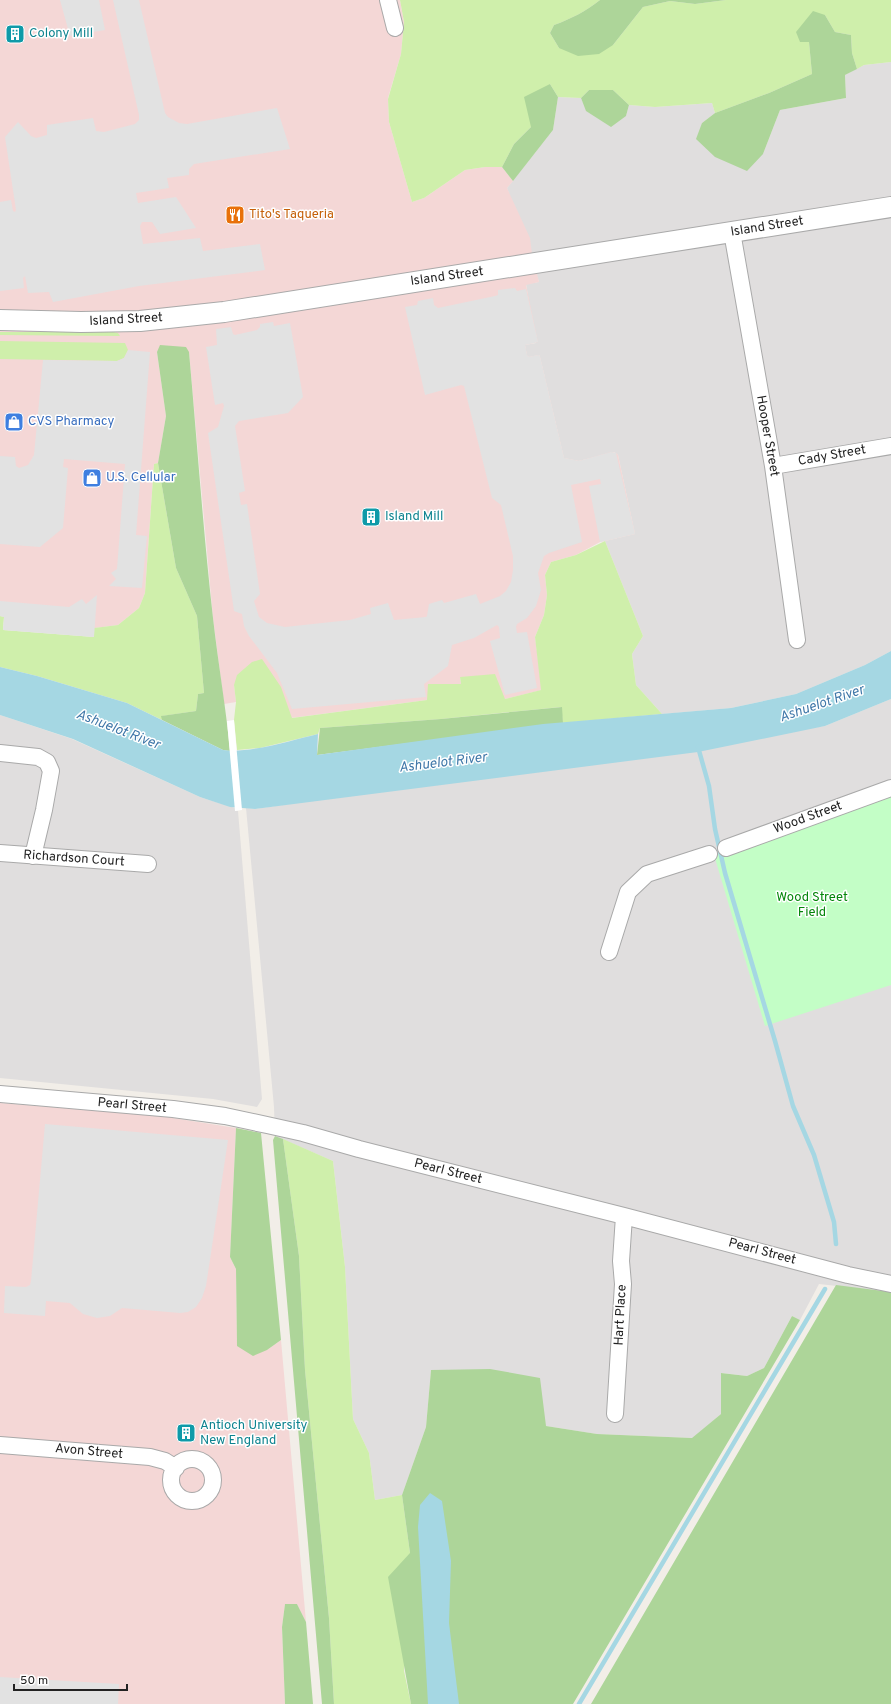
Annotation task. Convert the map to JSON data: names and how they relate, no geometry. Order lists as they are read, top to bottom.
{
  "streets": {
    "street": [
      "Island Street",
      "Hooper Street",
      "Cady Street",
      "Wood Street",
      "Richardson Court",
      "Pearl Street",
      "Hart Place",
      "Avon Street"
    ]
  },
  "crossings": [
    ["Island Street", "Hooper Street"],
    ["Hooper Street", "Cady Street"],
    ["Pearl Street", "Hart Place"]
  ],
  "water": ["Ashuelot River"],
  "parks": ["Wood Street Field"],
  "places": {
    "building": ["Colony Mill", "Island Mill", "Antioch University New England"],
    "restaurant": ["Tito's Taqueria"],
    "shop": ["CVS Pharmacy", "U.S. Cellular"]
  },
  "scale_bar": "50 m"
}
